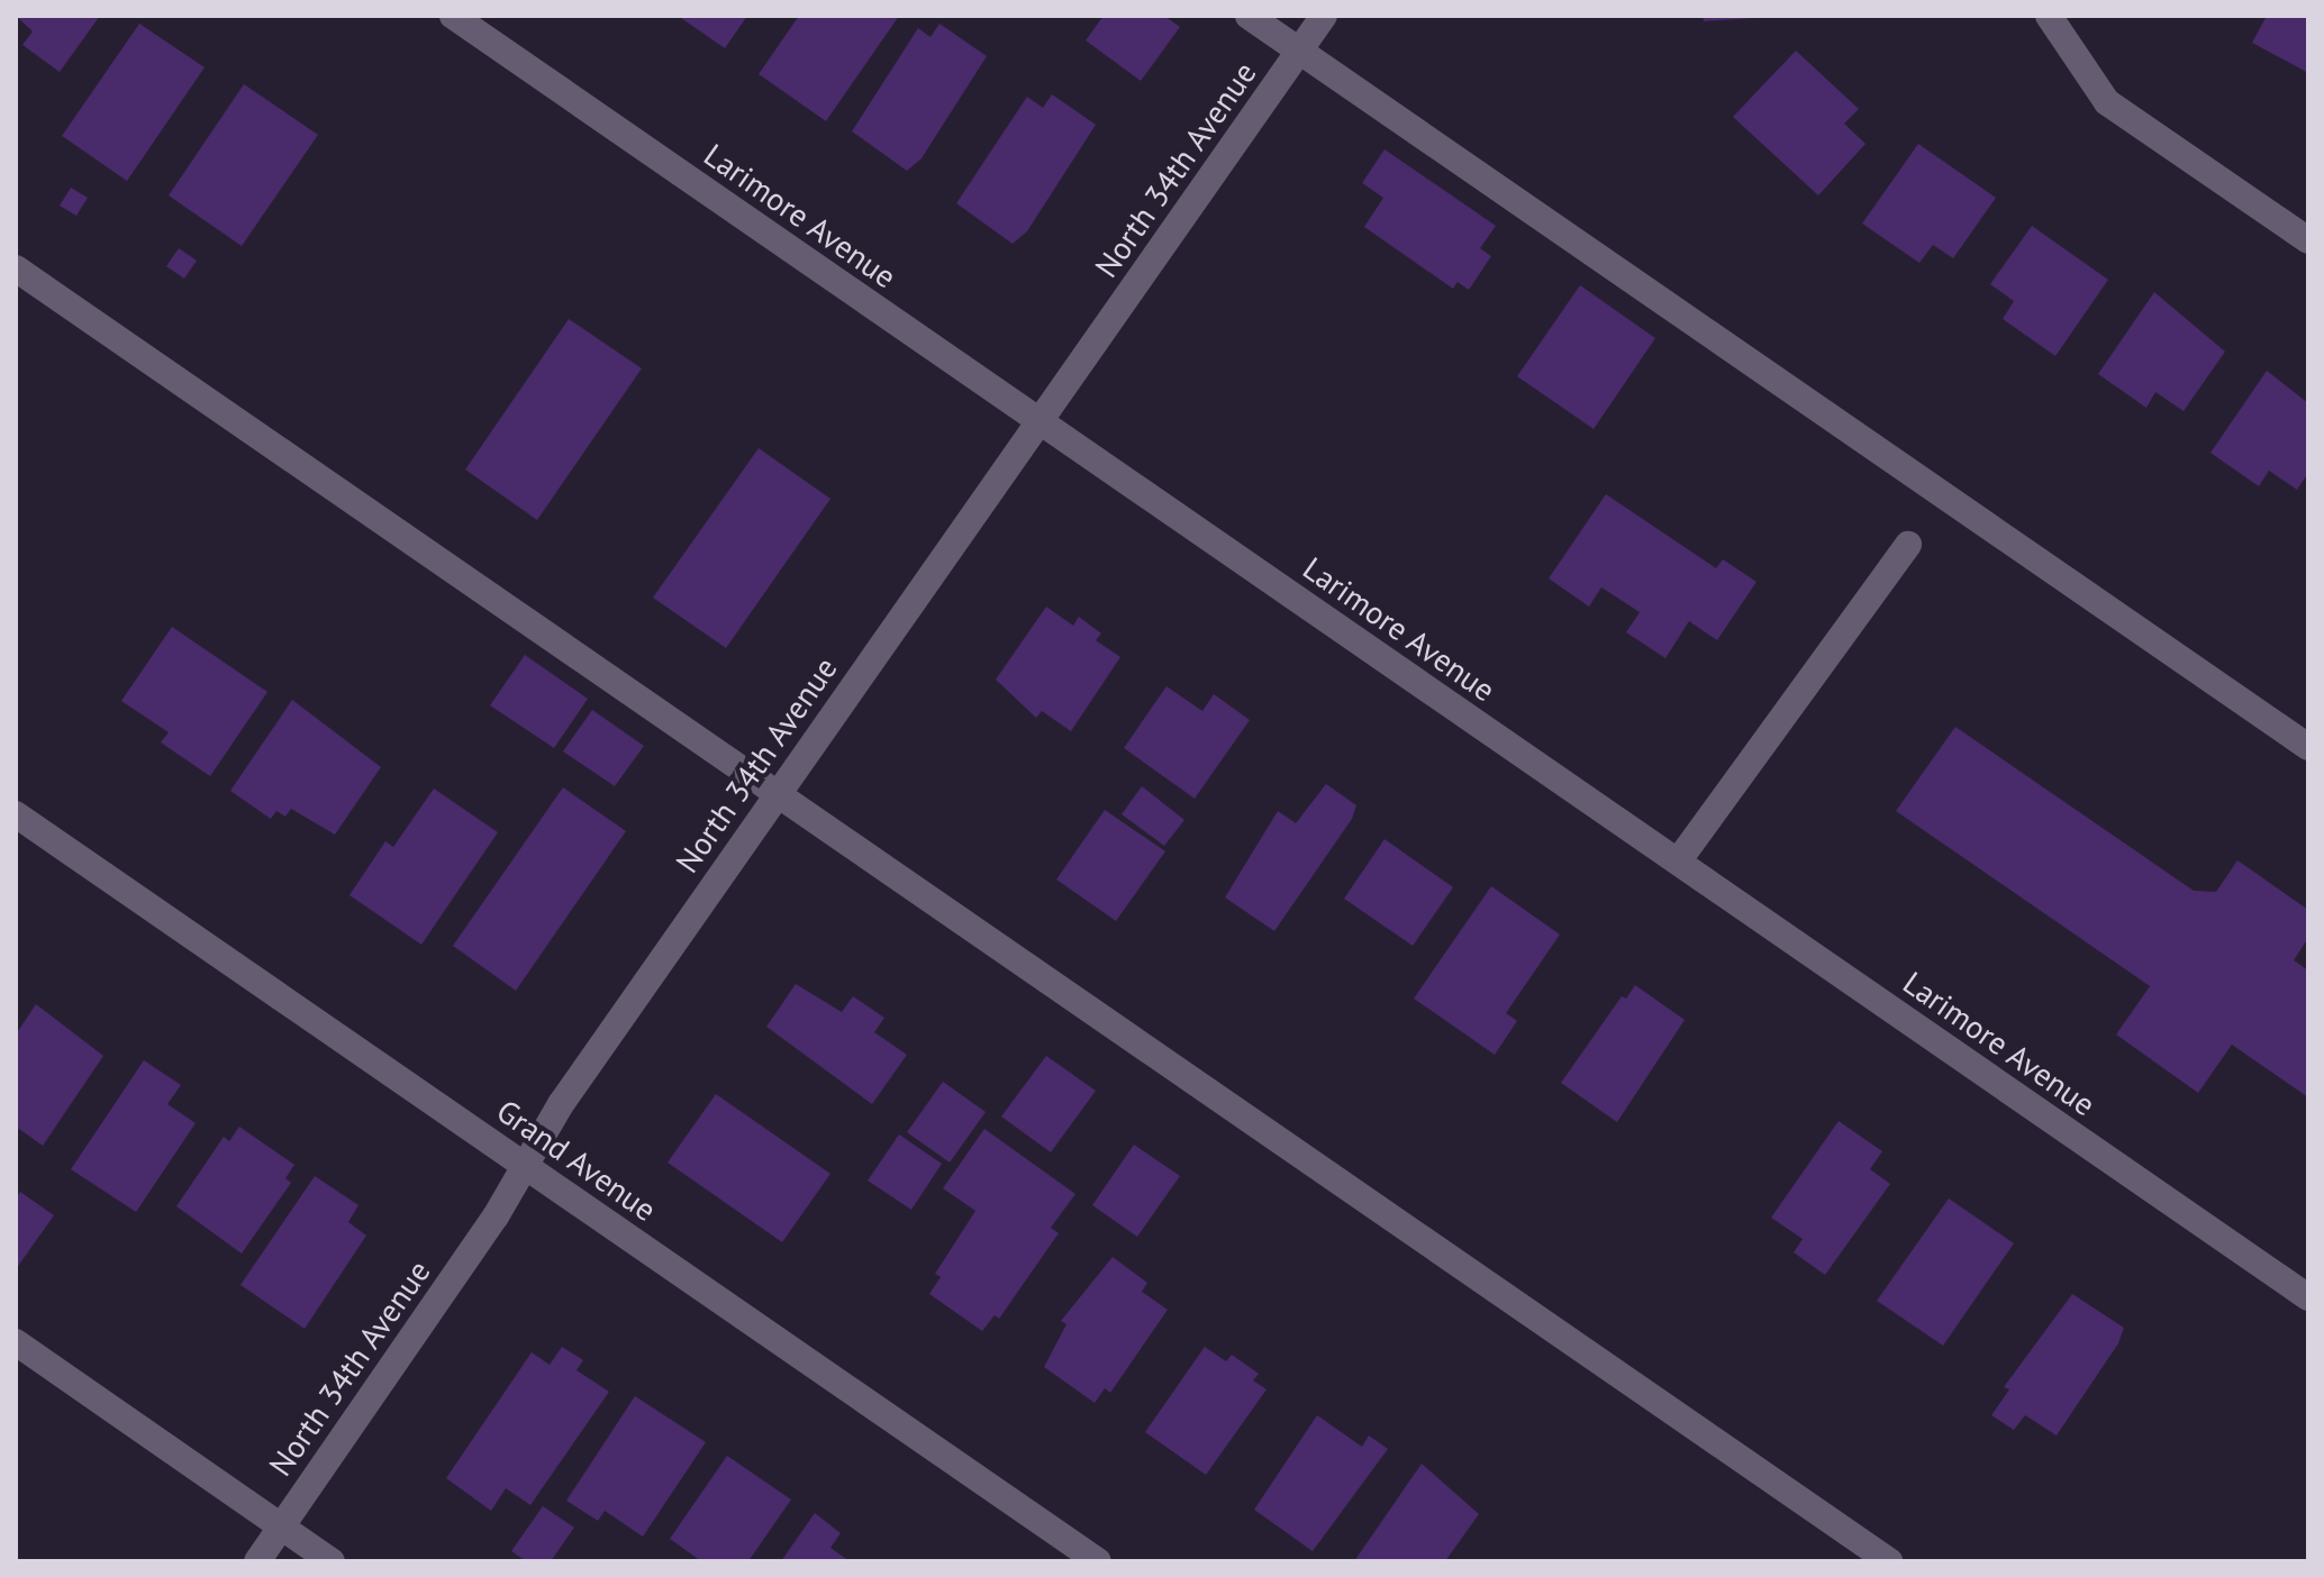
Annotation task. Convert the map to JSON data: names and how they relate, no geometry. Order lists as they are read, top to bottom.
{
  "streets": {
    "street": ["North 34th Avenue", "Larimore Avenue", "Grand Avenue"]
  },
  "crossings": [
    ["North 34th Avenue", "Larimore Avenue"],
    ["North 34th Avenue", "Grand Avenue"]
  ]
}
